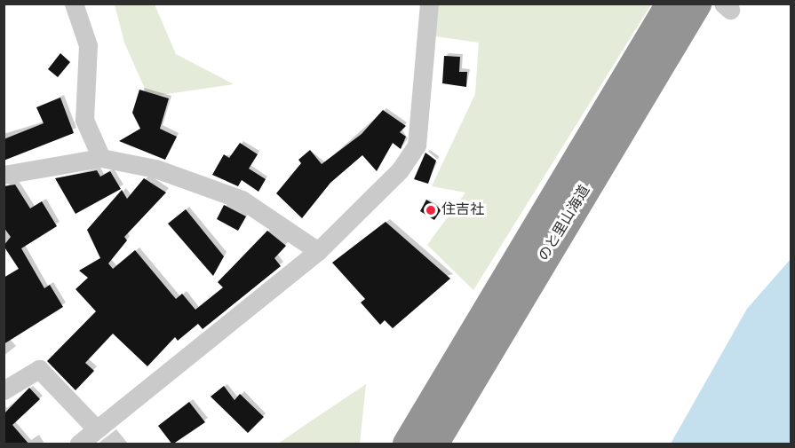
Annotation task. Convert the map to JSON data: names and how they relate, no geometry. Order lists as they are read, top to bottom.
{
  "streets": {
    "highway": ["のと里山海道"]
  },
  "places": ["住吉社"]
}
